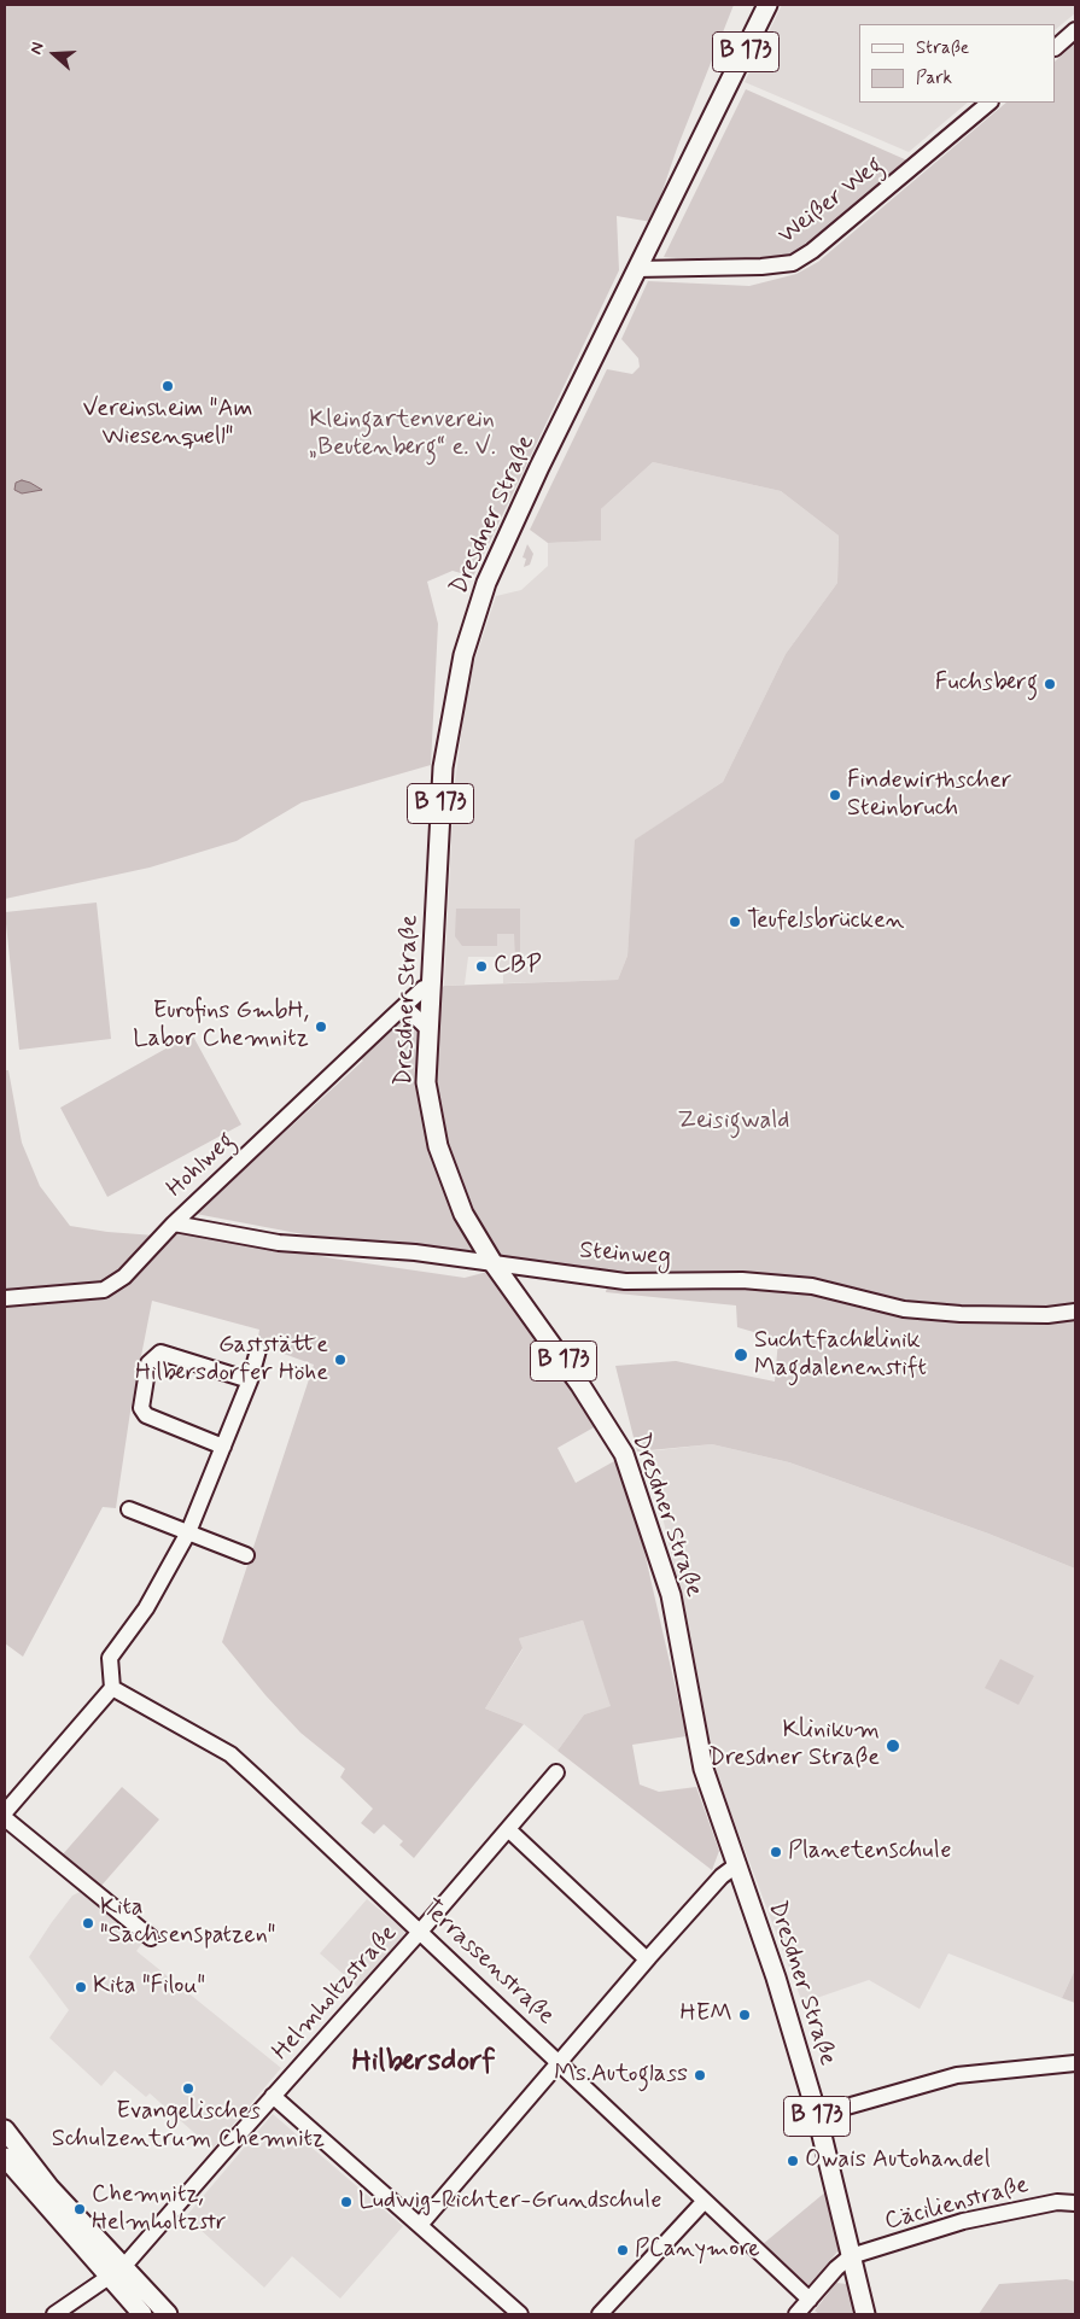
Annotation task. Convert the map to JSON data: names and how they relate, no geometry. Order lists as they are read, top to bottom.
{
  "streets": {
    "main road": ["B 173", "Dresdner Straße"],
    "street": [
      "Weißer Weg",
      "Hohlweg",
      "Steinweg",
      "Terrassenstraße",
      "Helmholtzstraße",
      "Cäcilienstraße"
    ]
  },
  "crossings": [
    ["B 173", "Dresdner Straße"],
    ["Weißer Weg", "Dresdner Straße"],
    ["Dresdner Straße", "Hohlweg"],
    ["Dresdner Straße", "Steinweg"],
    ["Dresdner Straße", "Cäcilienstraße"],
    ["Hohlweg", "Steinweg"],
    ["Terrassenstraße", "Helmholtzstraße"]
  ],
  "districts": ["Hilbersdorf"],
  "parks": ["Kleingartenverein „Beutenberg“ e. V.", "Zeisigwald"],
  "places": [
    "Vereinsheim \"Am Wiesenquell\"",
    "Fuchsberg",
    "Findewirthscher Steinbruch",
    "Teufelsbrücken",
    "CBP",
    "Eurofins GmbH, Labor Chemnitz",
    "Suchtfachklinik Magdalenenstift",
    "Gaststätte Hilbersdorfer Höhe",
    "Klinikum Dresdner Straße",
    "Planetenschule",
    "Kita \"Sachsenspatzen\"",
    "Kita \"Filou\"",
    "HEM",
    "Ms.Autoglass",
    "Evangelisches Schulzentrum Chemnitz",
    "Owais Autohandel",
    "Ludwig-Richter-Grundschule",
    "Chemnitz, Helmholtzstr",
    "PCanymore"
  ],
  "legend": ["Straße", "Park"],
  "north": "left"
}
